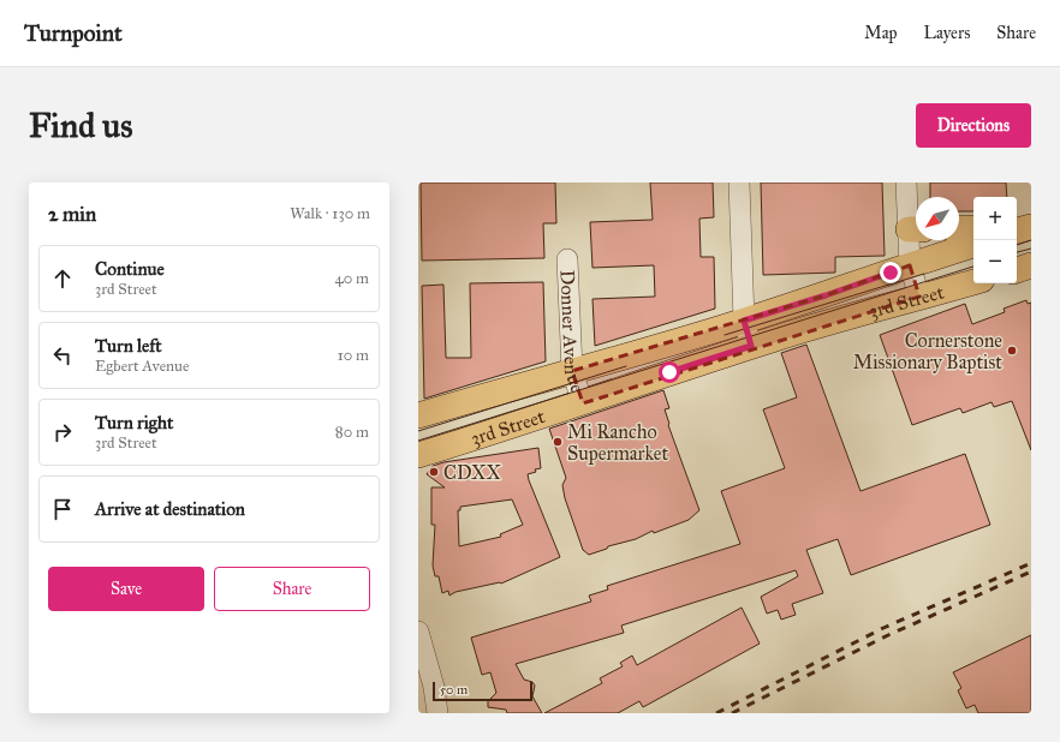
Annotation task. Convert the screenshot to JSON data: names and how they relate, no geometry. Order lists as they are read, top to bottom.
{
  "streets": {
    "main road": ["3rd Street"],
    "street": ["Donner Avenue"]
  },
  "crossings": [
    ["3rd Street", "Donner Avenue"]
  ],
  "places": ["Cornerstone Missionary Baptist", "Mi Rancho Supermarket", "CDXX"],
  "scale_bar": "50 m",
  "north": "bottom left",
  "page": {
    "header": "Turnpoint",
    "nav": ["Map", "Layers", "Share"],
    "buttons": [
      "Directions",
      ["Save", "Share"]
    ],
    "title": "Find us",
    "heading": ["2 min", "Walk · 130 m"],
    "map_buttons": ["+", "−"],
    "list": [
      ["Continue", "3rd Street", "40 m"],
      ["Turn left", "Egbert Avenue", "10 m"],
      ["Turn right", "3rd Street", "80 m"],
      "Arrive at destination"
    ],
    "scale": "50 m"
  }
}
